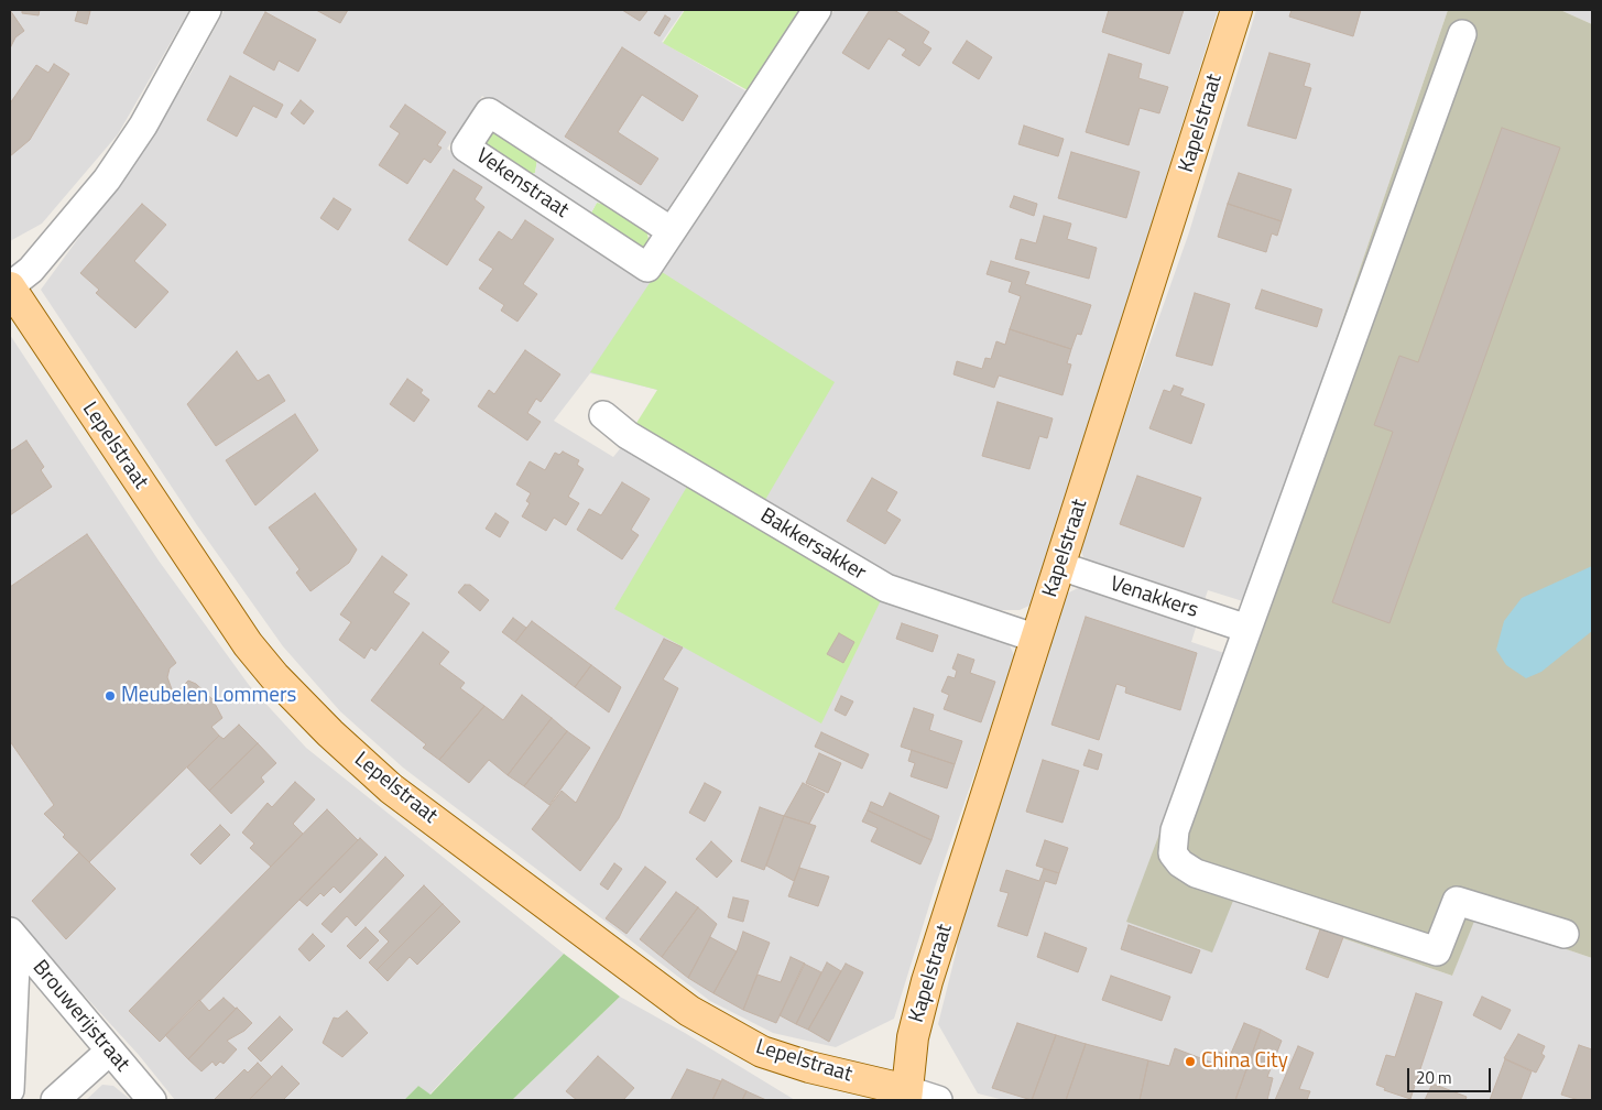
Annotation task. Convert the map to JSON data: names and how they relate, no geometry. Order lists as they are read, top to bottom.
{
  "streets": {
    "main road": ["Kapelstraat", "Lepelstraat"],
    "street": [
      "Vekenstraat",
      "Bakkersakker",
      "Venakkers",
      "Brouwerijstraat"
    ]
  },
  "crossings": [
    ["Kapelstraat", "Lepelstraat"],
    ["Kapelstraat", "Bakkersakker"],
    ["Kapelstraat", "Venakkers"]
  ],
  "places": ["Meubelen Lommers", "China City"],
  "scale_bar": "20 m"
}
